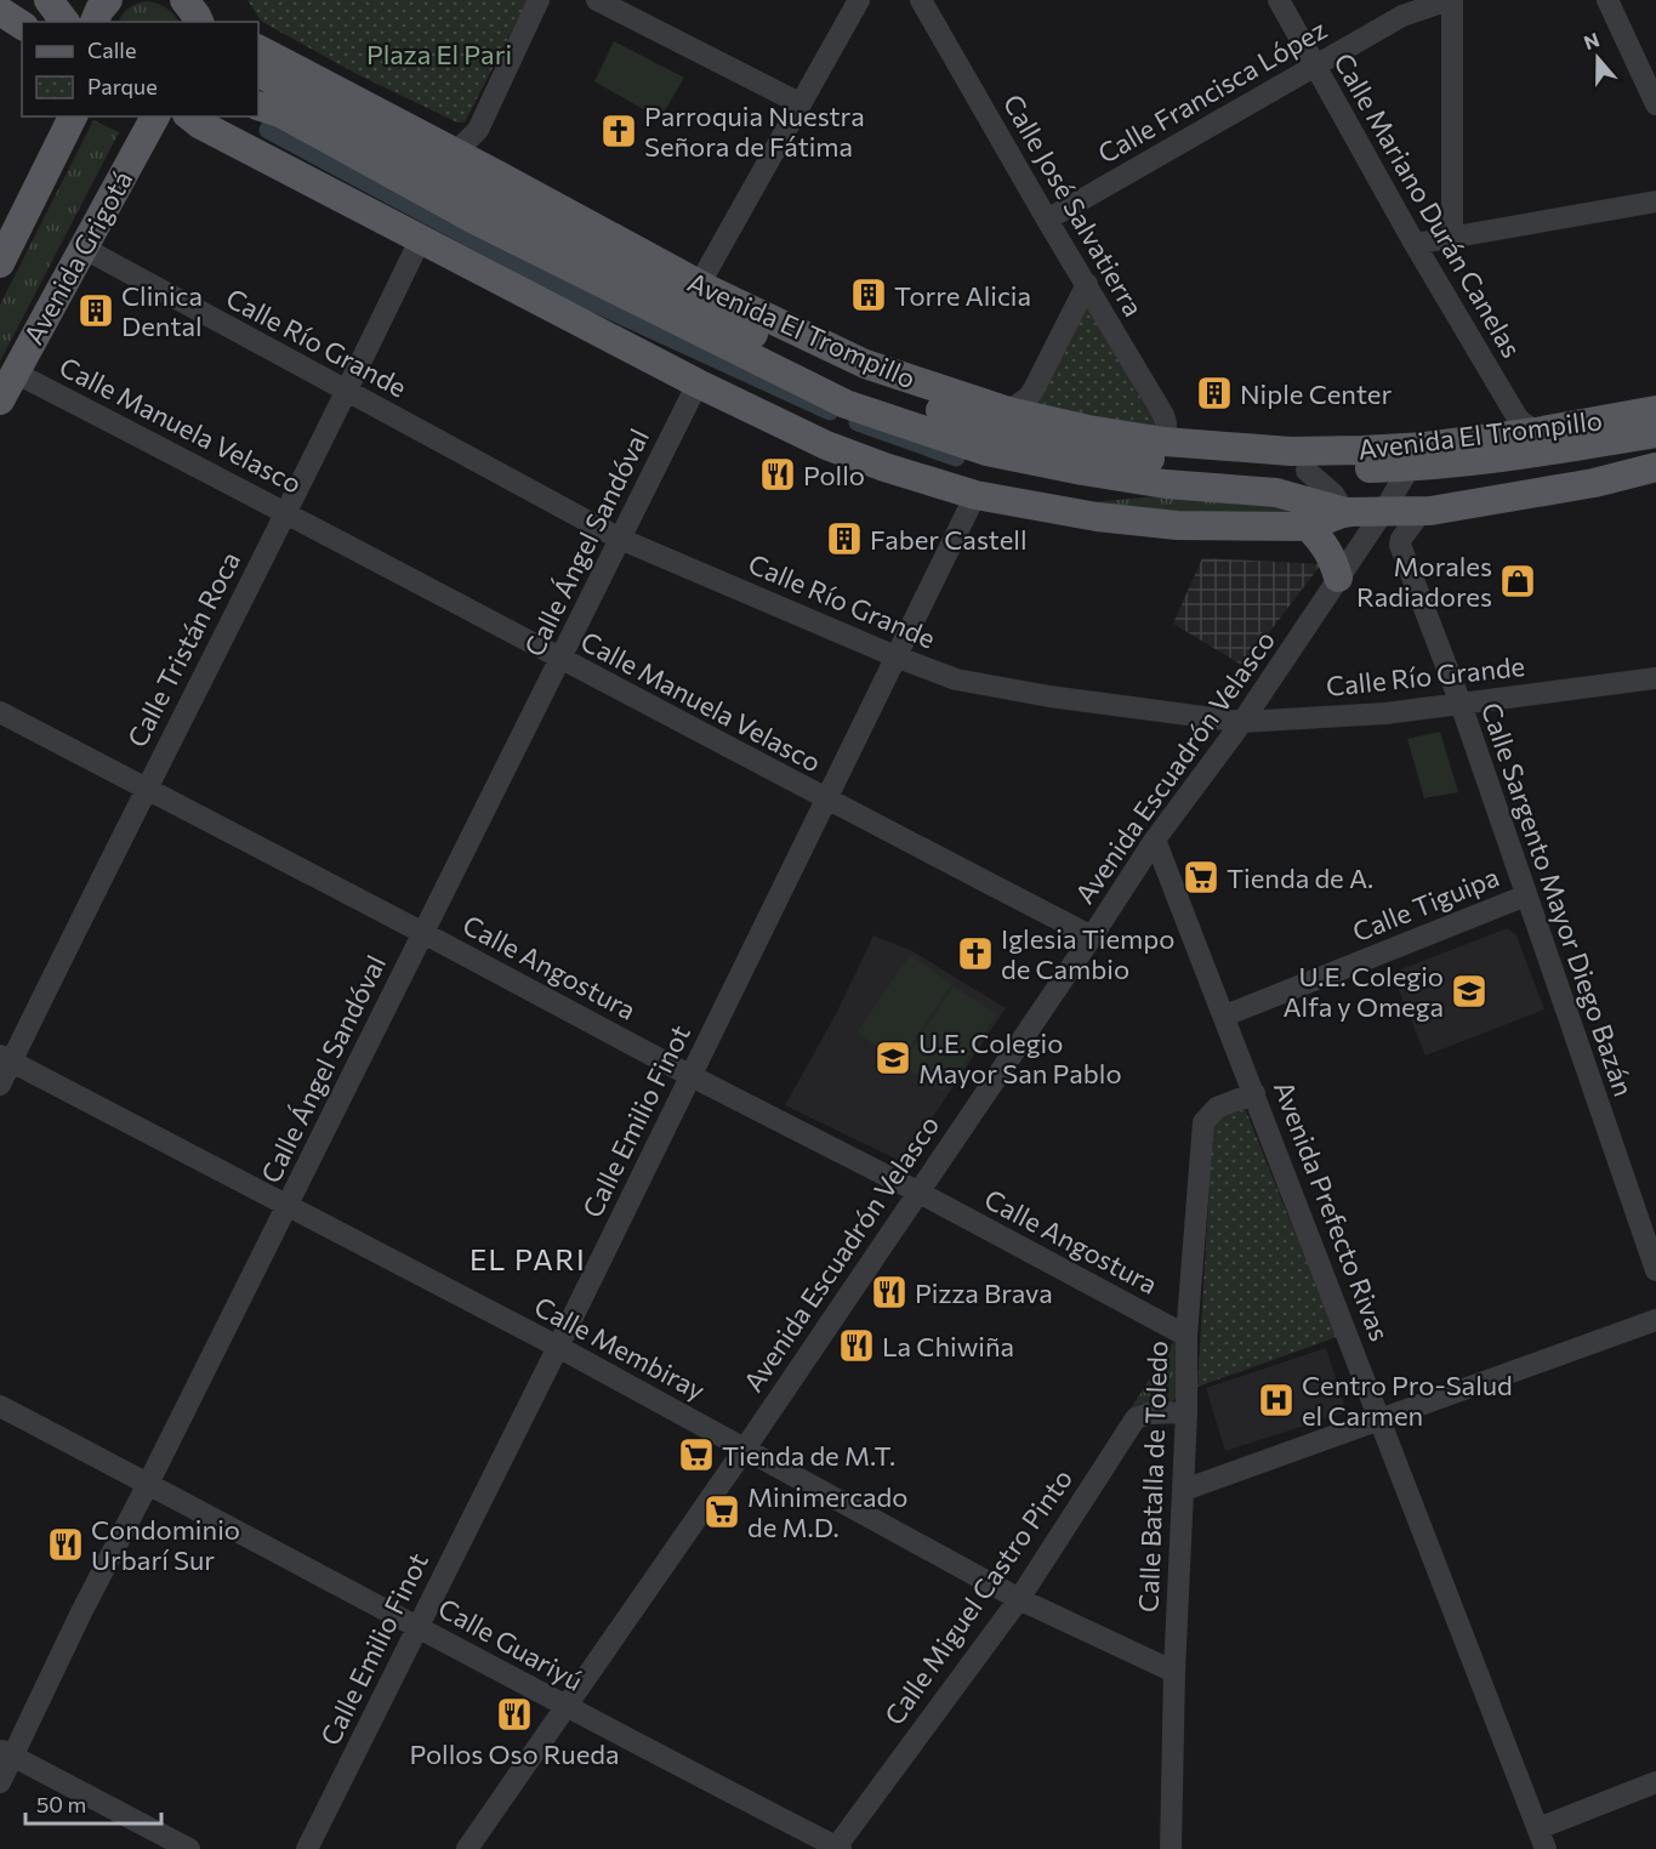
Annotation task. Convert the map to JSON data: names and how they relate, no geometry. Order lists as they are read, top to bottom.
{
  "streets": {
    "main road": ["Avenida Grigotá", "Avenida El Trompillo"],
    "street": [
      "Calle Francisca López",
      "Calle José Salvatierra",
      "Calle Mariano Durán Canelas",
      "Calle Río Grande",
      "Calle Manuela Velasco",
      "Calle Ángel Sandóval",
      "Calle Tristán Roca",
      "Avenida Escuadrón Velasco",
      "Calle Sargento Mayor Diego Bazán",
      "Calle Tiguipa",
      "Calle Angostura",
      "Calle Emilio Finot",
      "Avenida Prefecto Rivas",
      "Calle Membiray",
      "Calle Batalla de Toledo",
      "Calle Miguel Castro Pinto",
      "Calle Guariyú"
    ]
  },
  "crossings": [
    ["Calle Francisca López", "Calle José Salvatierra"],
    ["Calle Francisca López", "Calle Mariano Durán Canelas"],
    ["Calle José Salvatierra", "Avenida El Trompillo"],
    ["Calle Mariano Durán Canelas", "Avenida El Trompillo"],
    ["Avenida Grigotá", "Calle Río Grande"],
    ["Avenida Grigotá", "Calle Manuela Velasco"],
    ["Avenida El Trompillo", "Calle Ángel Sandóval"],
    ["Avenida El Trompillo", "Calle Tristán Roca"],
    ["Avenida El Trompillo", "Avenida Escuadrón Velasco"],
    ["Avenida El Trompillo", "Calle Sargento Mayor Diego Bazán"],
    ["Avenida El Trompillo", "Calle Emilio Finot"],
    ["Calle Río Grande", "Calle Ángel Sandóval"],
    ["Calle Río Grande", "Calle Tristán Roca"],
    ["Calle Río Grande", "Avenida Escuadrón Velasco"],
    ["Calle Río Grande", "Calle Sargento Mayor Diego Bazán"],
    ["Calle Río Grande", "Calle Emilio Finot"],
    ["Calle Manuela Velasco", "Calle Ángel Sandóval"],
    ["Calle Manuela Velasco", "Calle Tristán Roca"],
    ["Calle Manuela Velasco", "Avenida Escuadrón Velasco"],
    ["Calle Manuela Velasco", "Calle Emilio Finot"],
    ["Calle Ángel Sandóval", "Calle Angostura"],
    ["Calle Ángel Sandóval", "Calle Membiray"],
    ["Calle Ángel Sandóval", "Calle Guariyú"],
    ["Calle Tristán Roca", "Calle Angostura"],
    ["Calle Tristán Roca", "Calle Membiray"],
    ["Avenida Escuadrón Velasco", "Calle Angostura"],
    ["Avenida Escuadrón Velasco", "Avenida Prefecto Rivas"],
    ["Avenida Escuadrón Velasco", "Calle Membiray"],
    ["Avenida Escuadrón Velasco", "Calle Guariyú"],
    ["Calle Sargento Mayor Diego Bazán", "Calle Tiguipa"],
    ["Calle Tiguipa", "Avenida Prefecto Rivas"],
    ["Calle Angostura", "Calle Emilio Finot"],
    ["Calle Angostura", "Calle Batalla de Toledo"],
    ["Calle Emilio Finot", "Calle Membiray"],
    ["Calle Emilio Finot", "Calle Guariyú"],
    ["Avenida Prefecto Rivas", "Calle Batalla de Toledo"],
    ["Calle Membiray", "Calle Batalla de Toledo"],
    ["Calle Membiray", "Calle Miguel Castro Pinto"],
    ["Calle Batalla de Toledo", "Calle Miguel Castro Pinto"],
    ["Calle Miguel Castro Pinto", "Calle Guariyú"]
  ],
  "districts": ["EL PARI"],
  "parks": ["Plaza El Pari"],
  "places": {
    "church": ["Parroquia Nuestra Señora de Fátima", "Iglesia Tiempo de Cambio"],
    "building": [
      "Torre Alicia",
      "Clinica Dental",
      "Niple Center",
      "Faber Castell"
    ],
    "restaurant": [
      "Pollo",
      "Pizza Brava",
      "La Chiwiña",
      "Condominio Urbarí Sur",
      "Pollos Oso Rueda"
    ],
    "shop": ["Morales Radiadores"],
    "supermarket": ["Tienda de A.", "Tienda de M.T.", "Minimercado de M.D."],
    "school or university": ["U.E. Colegio Alfa y Omega", "U.E. Colegio Mayor San Pablo"],
    "hospital": ["Centro Pro-Salud el Carmen"]
  },
  "legend": ["Calle", "Parque"],
  "scale_bar": "50 m",
  "north": "top"
}
